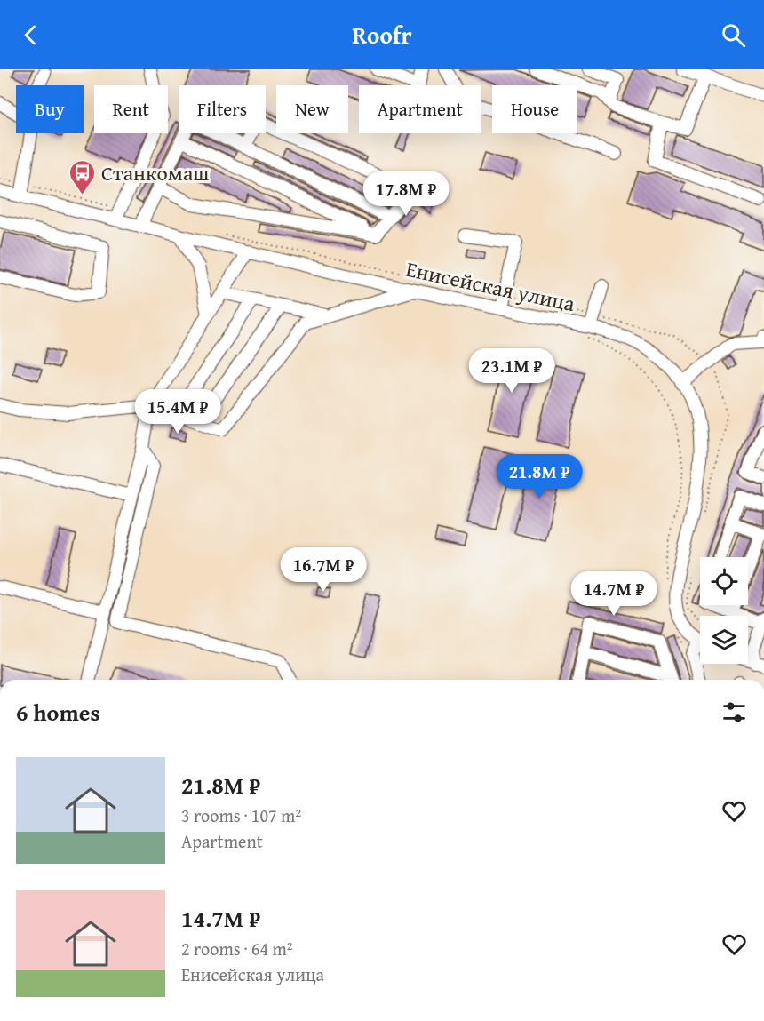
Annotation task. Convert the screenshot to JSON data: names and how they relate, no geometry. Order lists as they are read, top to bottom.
{
  "streets": {
    "street": ["Енисейская улица"]
  },
  "places": {
    "bus stop": ["Станкомаш"]
  },
  "page": {
    "header": "Roofr",
    "chip": [
      "Buy",
      "Rent",
      "Filters",
      "New",
      "Apartment",
      "House"
    ],
    "price": [
      "17.8M ₽",
      "23.1M ₽",
      "15.4M ₽",
      "21.8M ₽",
      "16.7M ₽",
      "14.7M ₽"
    ],
    "heading": "6 homes",
    "list": [
      {
        "name": "21.8M ₽",
        "note": "3 rooms · 107 m² · Apartment"
      },
      {
        "name": "14.7M ₽",
        "note": "2 rooms · 64 m² · Енисейская улица"
      }
    ]
  }
}
